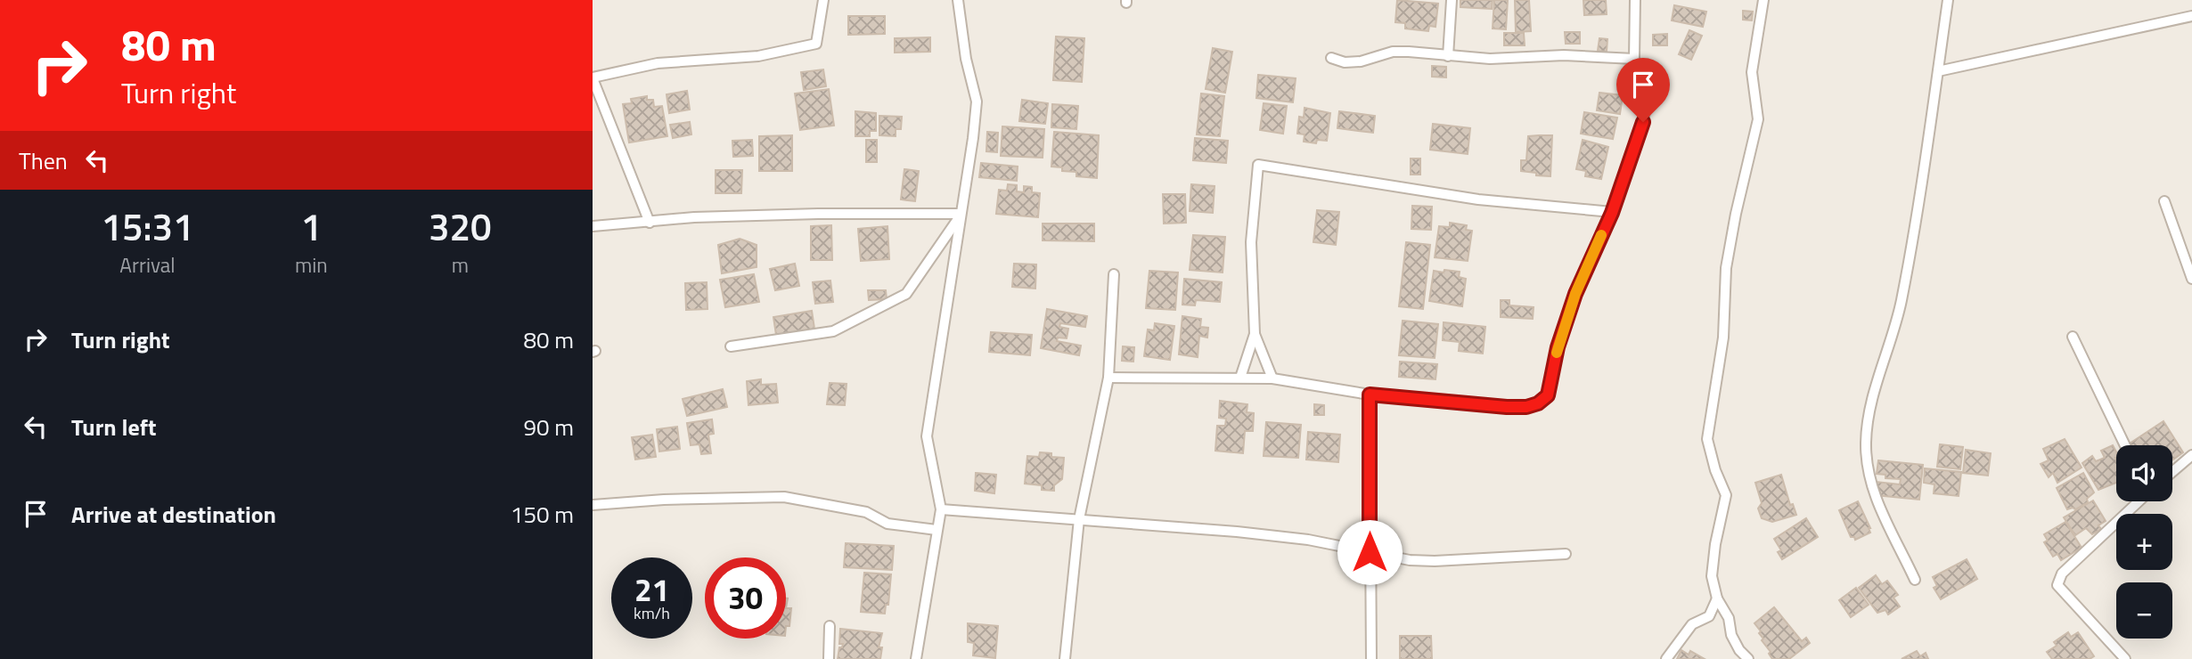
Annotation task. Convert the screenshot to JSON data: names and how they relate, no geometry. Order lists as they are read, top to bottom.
{
  "page": {
    "turn": ["80 m", "Turn right"],
    "then": "Then",
    "eta": [
      "15:31",
      "Arrival",
      "1",
      "min",
      "320",
      "m"
    ],
    "list": [
      {
        "name": "Turn right",
        "value": "80 m"
      },
      {
        "name": "Turn left",
        "value": "90 m"
      },
      {
        "name": "Arrive at destination",
        "value": "150 m"
      }
    ],
    "map_buttons": ["+", "−"],
    "speed": "21 km/h",
    "limit": "30"
  }
}
